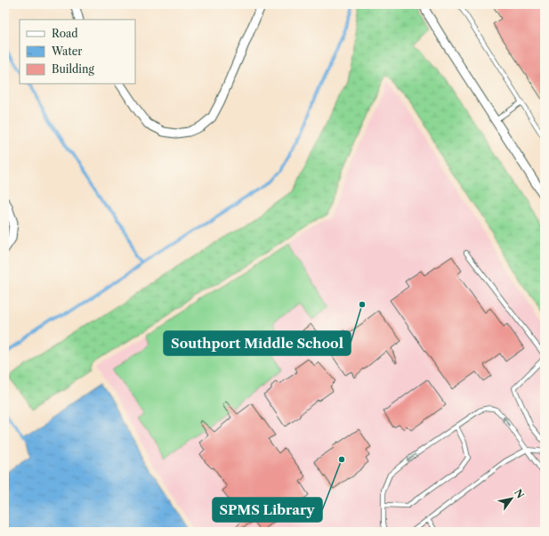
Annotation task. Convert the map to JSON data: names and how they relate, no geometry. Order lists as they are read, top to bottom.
{
  "places": ["Southport Middle School", "SPMS Library"],
  "legend": ["Road", "Water", "Building"],
  "north": "top right"
}
